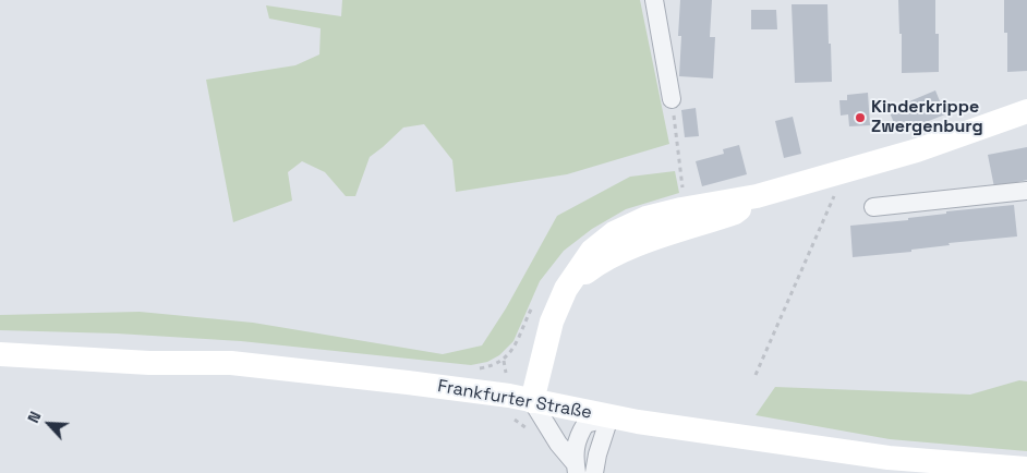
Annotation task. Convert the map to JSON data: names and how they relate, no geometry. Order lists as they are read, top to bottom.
{
  "streets": {
    "main road": ["Frankfurter Straße"]
  },
  "places": ["Kinderkrippe Zwergenburg"],
  "north": "top left"
}
